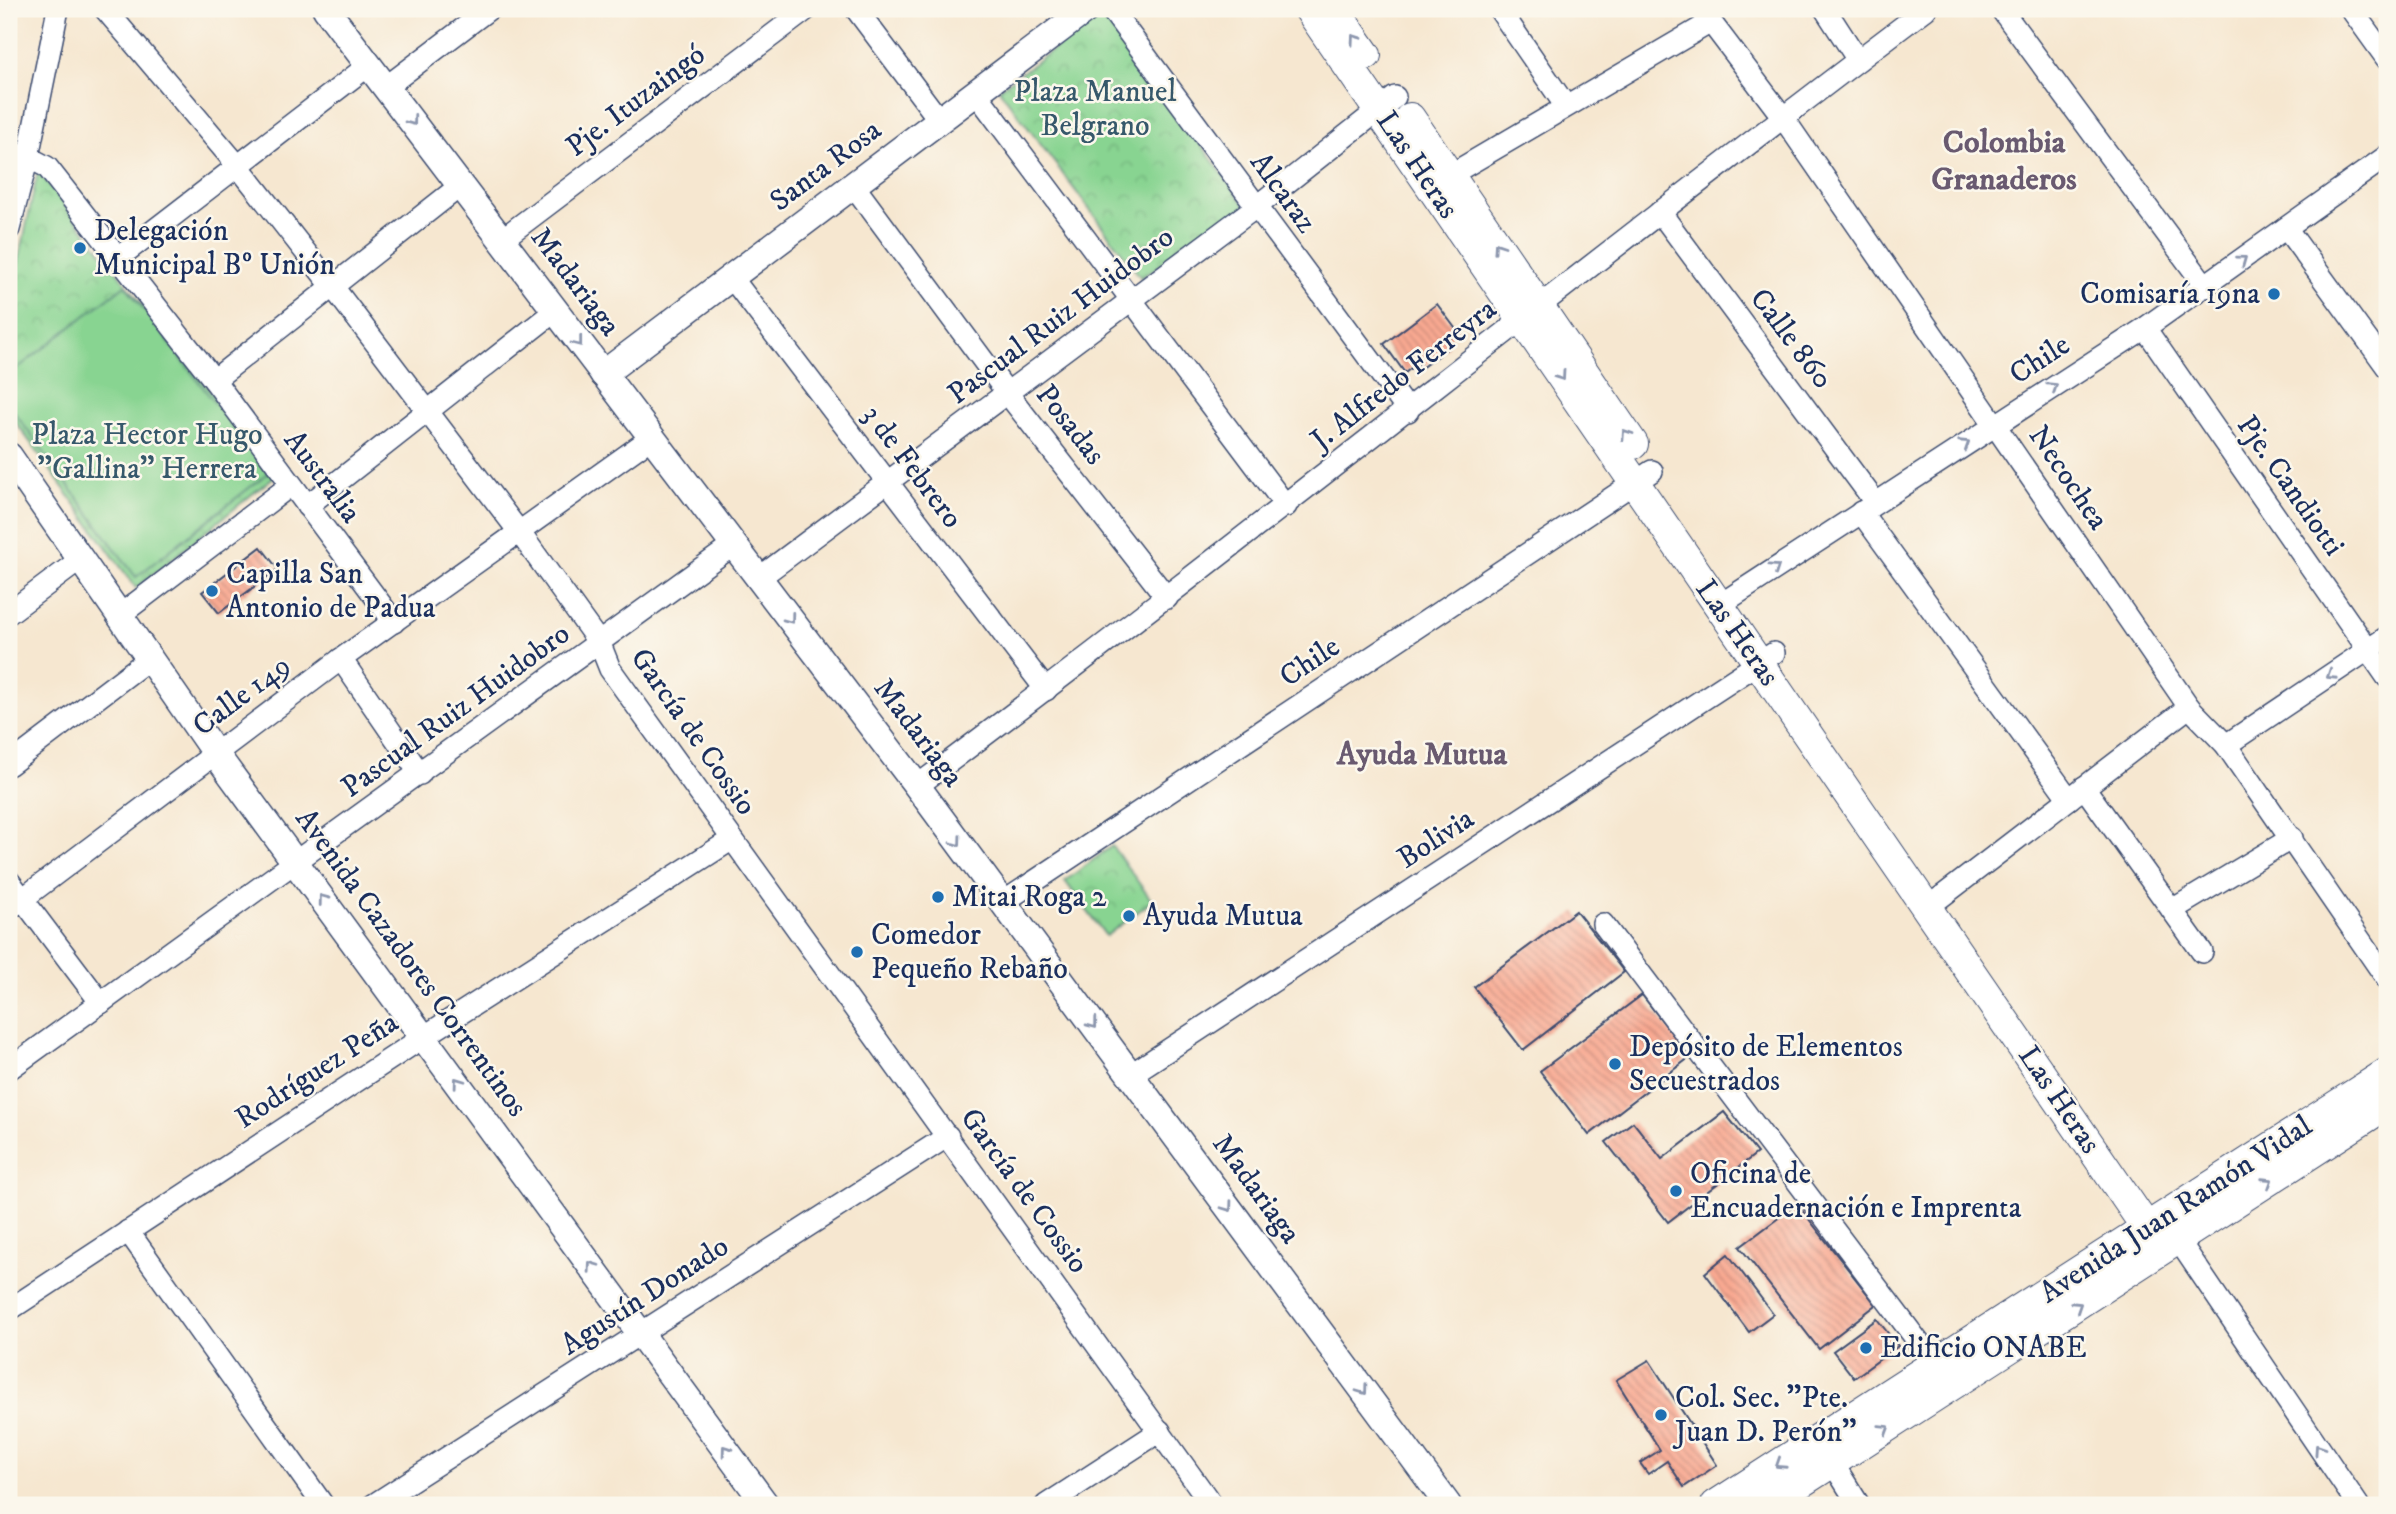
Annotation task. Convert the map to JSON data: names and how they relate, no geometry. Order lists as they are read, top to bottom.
{
  "streets": {
    "main road": ["Las Heras", "Avenida Juan Ramón Vidal"],
    "street": [
      "Pje. Ituzaingó",
      "Santa Rosa",
      "Alcaraz",
      "Madariaga",
      "Pascual Ruiz Huidobro",
      "Calle 860",
      "Chile",
      "J. Alfredo Ferreyra",
      "Posadas",
      "3 de Febrero",
      "Australia",
      "Necochea",
      "Pje. Candiotti",
      "Calle 149",
      "García de Cossio",
      "Bolivia",
      "Avenida Cazadores Correntinos",
      "Rodríguez Peña",
      "Agustín Donado"
    ]
  },
  "crossings": [
    ["Pje. Ituzaingó", "Madariaga"],
    ["Las Heras", "Pascual Ruiz Huidobro"],
    ["Las Heras", "Chile"],
    ["Las Heras", "J. Alfredo Ferreyra"],
    ["Las Heras", "Bolivia"],
    ["Las Heras", "Avenida Juan Ramón Vidal"],
    ["Santa Rosa", "Madariaga"],
    ["Santa Rosa", "Posadas"],
    ["Santa Rosa", "3 de Febrero"],
    ["Alcaraz", "Pascual Ruiz Huidobro"],
    ["Alcaraz", "J. Alfredo Ferreyra"],
    ["Madariaga", "Pascual Ruiz Huidobro"],
    ["Madariaga", "Chile"],
    ["Madariaga", "J. Alfredo Ferreyra"],
    ["Madariaga", "Calle 149"],
    ["Madariaga", "Bolivia"],
    ["Pascual Ruiz Huidobro", "Posadas"],
    ["Pascual Ruiz Huidobro", "3 de Febrero"],
    ["Pascual Ruiz Huidobro", "García de Cossio"],
    ["Pascual Ruiz Huidobro", "Avenida Cazadores Correntinos"],
    ["Calle 860", "Chile"],
    ["Calle 860", "J. Alfredo Ferreyra"],
    ["Chile", "Necochea"],
    ["Chile", "Pje. Candiotti"],
    ["J. Alfredo Ferreyra", "Posadas"],
    ["J. Alfredo Ferreyra", "3 de Febrero"],
    ["J. Alfredo Ferreyra", "Necochea"],
    ["Australia", "Calle 149"],
    ["Calle 149", "García de Cossio"],
    ["Calle 149", "Avenida Cazadores Correntinos"],
    ["García de Cossio", "Rodríguez Peña"],
    ["García de Cossio", "Agustín Donado"],
    ["Avenida Cazadores Correntinos", "Rodríguez Peña"],
    ["Avenida Cazadores Correntinos", "Agustín Donado"]
  ],
  "one_way": ["Madariaga", "Chile", "Avenida Cazadores Correntinos"],
  "districts": ["Colombia Granaderos", "Ayuda Mutua"],
  "parks": ["Plaza Manuel Belgrano", "Plaza Hector Hugo \"Gallina\" Herrera"],
  "places": [
    "Delegación Municipal Bº Unión",
    "Comisaría 19na",
    "Capilla San Antonio de Padua",
    "Mitai Roga 2",
    "Ayuda Mutua",
    "Comedor Pequeño Rebaño",
    "Depósito de Elementos Secuestrados",
    "Oficina de Encuadernación e Imprenta",
    "Edificio ONABE",
    "Col. Sec. \"Pte. Juan D. Perón\""
  ]
}
